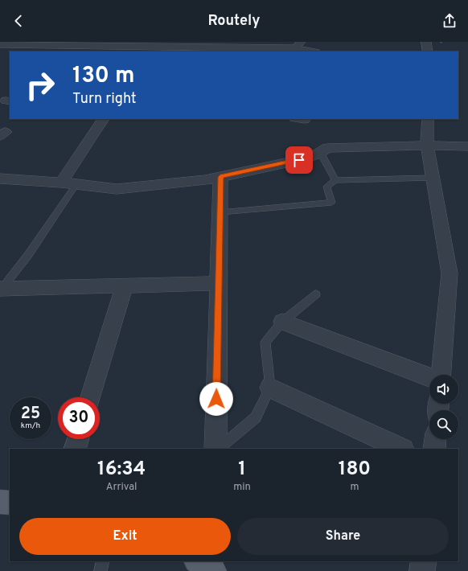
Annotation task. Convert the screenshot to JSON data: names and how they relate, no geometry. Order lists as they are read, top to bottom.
{
  "page": {
    "header": "Routely",
    "turn": ["130 m", "Turn right"],
    "speed": "25 km/h",
    "limit": "30",
    "eta": [
      "16:34",
      "Arrival",
      "1",
      "min",
      "180",
      "m"
    ],
    "buttons": ["Exit", "Share"]
  }
}
